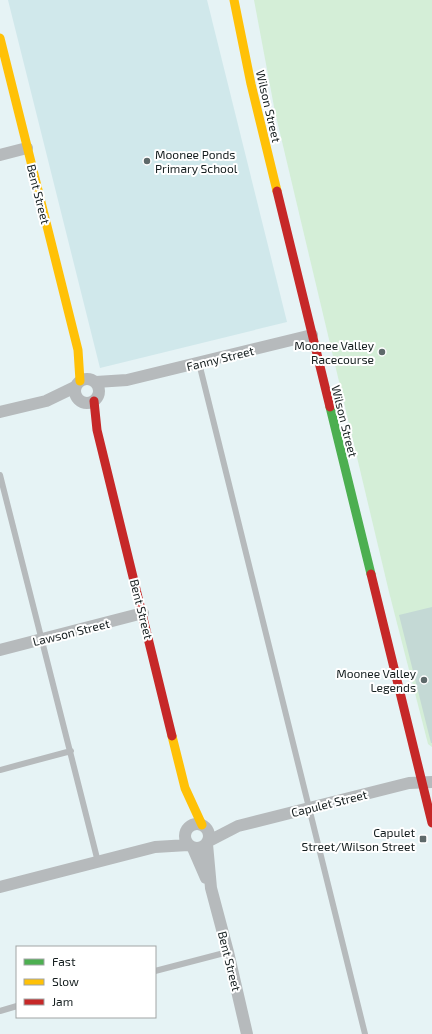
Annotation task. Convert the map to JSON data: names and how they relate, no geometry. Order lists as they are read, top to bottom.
{
  "streets": {
    "street": [
      "Wilson Street",
      "Bent Street",
      "Fanny Street",
      "Lawson Street",
      "Capulet Street"
    ]
  },
  "crossings": [
    ["Wilson Street", "Fanny Street"],
    ["Wilson Street", "Capulet Street"],
    ["Bent Street", "Fanny Street"],
    ["Bent Street", "Lawson Street"],
    ["Bent Street", "Capulet Street"]
  ],
  "places": {
    "other": ["Moonee Ponds Primary School", "Moonee Valley Racecourse", "Moonee Valley Legends"],
    "transit": ["Capulet Street/Wilson Street"]
  },
  "legend": ["Fast", "Slow", "Jam"]
}
